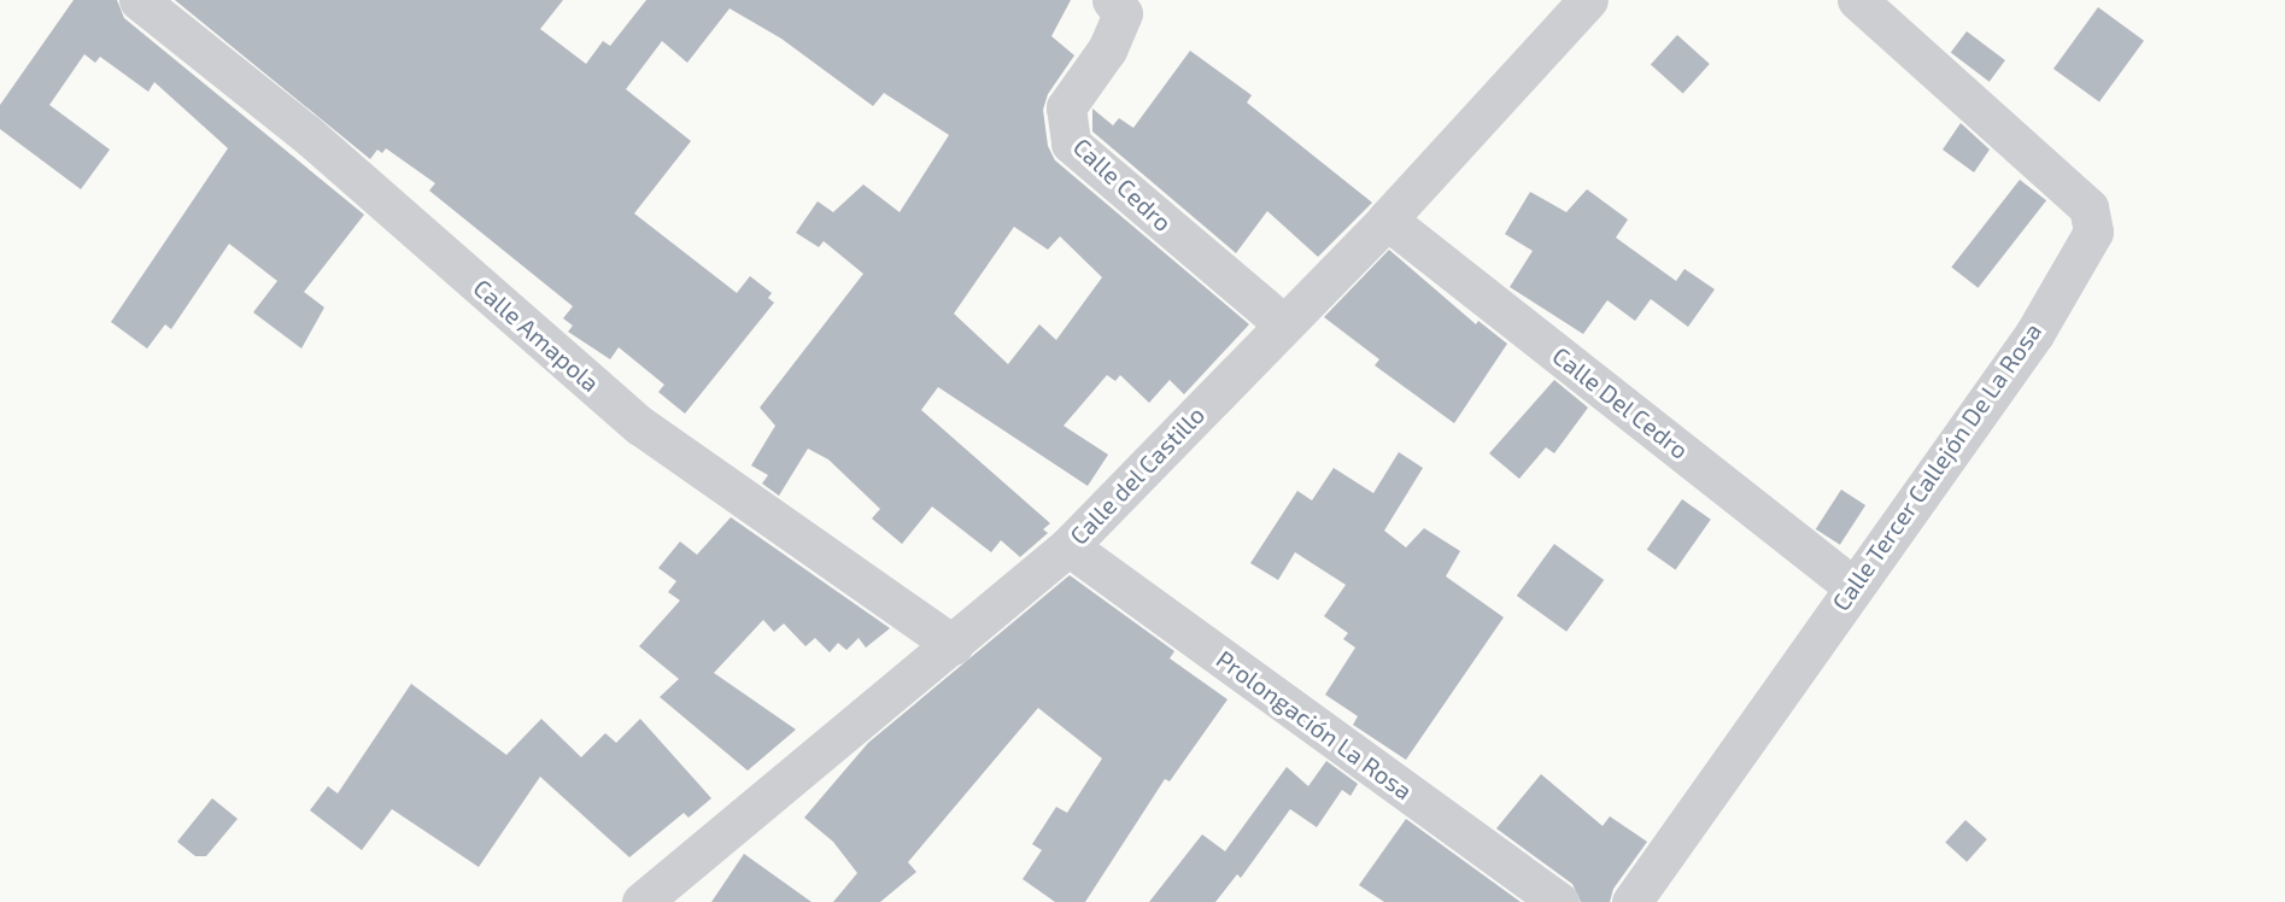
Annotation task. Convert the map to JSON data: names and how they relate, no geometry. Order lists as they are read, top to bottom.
{
  "streets": {
    "street": [
      "Calle Cedro",
      "Calle Amapola",
      "Calle Del Cedro",
      "Calle Tercer Callejón De La Rosa",
      "Calle del Castillo",
      "Prolongación La Rosa"
    ]
  },
  "crossings": [
    ["Calle Cedro", "Calle del Castillo"],
    ["Calle Amapola", "Calle del Castillo"],
    ["Calle Del Cedro", "Calle Tercer Callejón De La Rosa"],
    ["Calle Del Cedro", "Calle del Castillo"],
    ["Calle del Castillo", "Prolongación La Rosa"]
  ]
}
